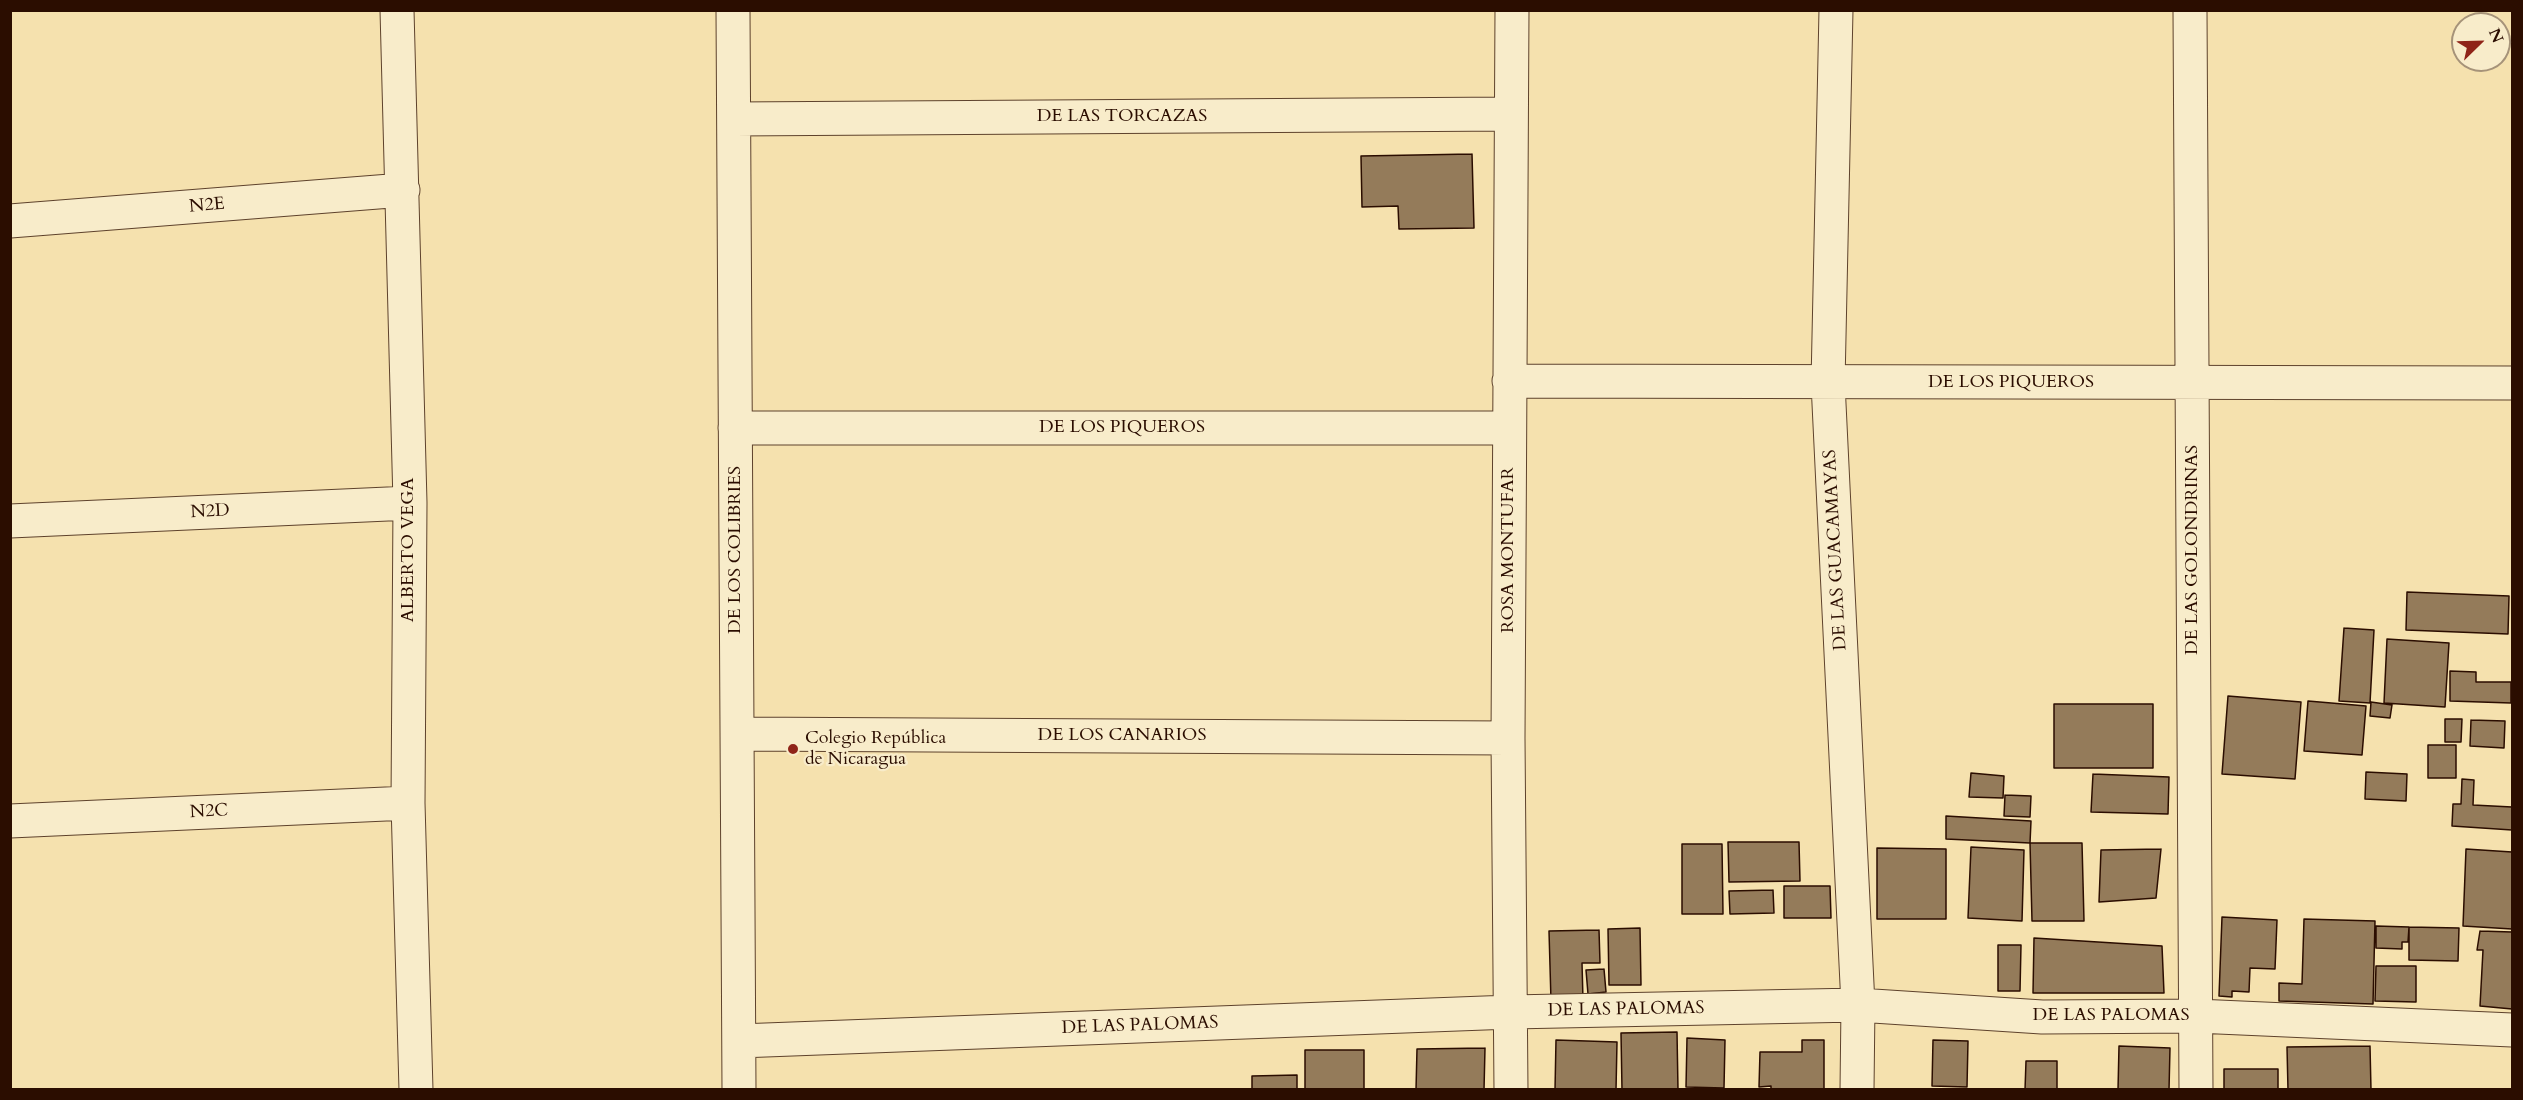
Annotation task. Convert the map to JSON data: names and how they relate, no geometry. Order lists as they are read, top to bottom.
{
  "streets": {
    "street": [
      "DE LAS TORCAZAS",
      "N2E",
      "DE LOS PIQUEROS",
      "N2D",
      "ALBERTO VEGA",
      "DE LOS COLIBRIES",
      "ROSA MONTUFAR",
      "DE LAS GUACAMAYAS",
      "DE LAS GOLONDRINAS",
      "DE LOS CANARIOS",
      "N2C",
      "DE LAS PALOMAS"
    ]
  },
  "crossings": [
    ["DE LAS TORCAZAS", "DE LOS COLIBRIES"],
    ["DE LAS TORCAZAS", "ROSA MONTUFAR"],
    ["N2E", "ALBERTO VEGA"],
    ["DE LOS PIQUEROS", "DE LOS COLIBRIES"],
    ["DE LOS PIQUEROS", "ROSA MONTUFAR"],
    ["DE LOS PIQUEROS", "DE LAS GUACAMAYAS"],
    ["DE LOS PIQUEROS", "DE LAS GOLONDRINAS"],
    ["N2D", "ALBERTO VEGA"],
    ["ALBERTO VEGA", "N2C"],
    ["DE LOS COLIBRIES", "DE LOS CANARIOS"],
    ["DE LOS COLIBRIES", "DE LAS PALOMAS"],
    ["ROSA MONTUFAR", "DE LOS CANARIOS"],
    ["ROSA MONTUFAR", "DE LAS PALOMAS"],
    ["DE LAS GUACAMAYAS", "DE LAS PALOMAS"],
    ["DE LAS GOLONDRINAS", "DE LAS PALOMAS"]
  ],
  "places": ["Colegio República de Nicaragua"],
  "north": "top right"
}
